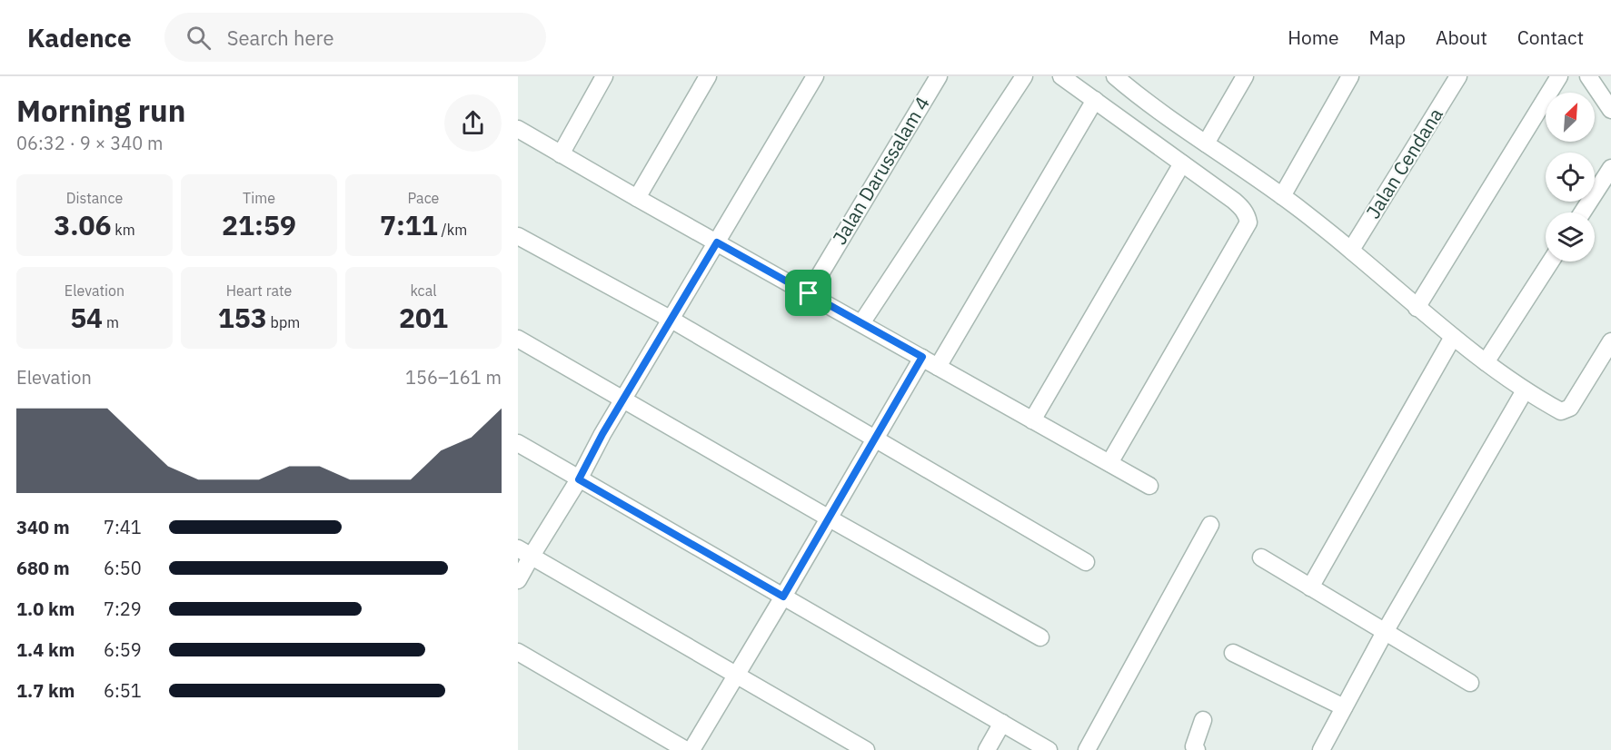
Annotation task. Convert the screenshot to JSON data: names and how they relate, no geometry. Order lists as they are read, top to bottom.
{
  "streets": {
    "street": ["Jalan Cendana", "Jalan Darussalam 4"]
  },
  "north": "top right",
  "page": {
    "header": "Kadence",
    "search": "Search here",
    "nav": [
      "Home",
      "Map",
      "About",
      "Contact"
    ],
    "heading": ["Morning run", "06:32 · 9 × 340 m"],
    "stats": [
      ["Distance", "3.06 km"],
      ["Time", "21:59"],
      ["Pace", "7:11 /km"],
      ["Elevation", "54 m"],
      ["Heart rate", "153 bpm"],
      ["kcal", "201"]
    ],
    "chart": ["Elevation", "156–161 m"],
    "list": [
      {
        "name": "340 m",
        "note": "7:41"
      },
      {
        "name": "680 m",
        "note": "6:50"
      },
      {
        "name": "1.0 km",
        "note": "7:29"
      },
      {
        "name": "1.4 km",
        "note": "6:59"
      },
      {
        "name": "1.7 km",
        "note": "6:51"
      }
    ]
  }
}
